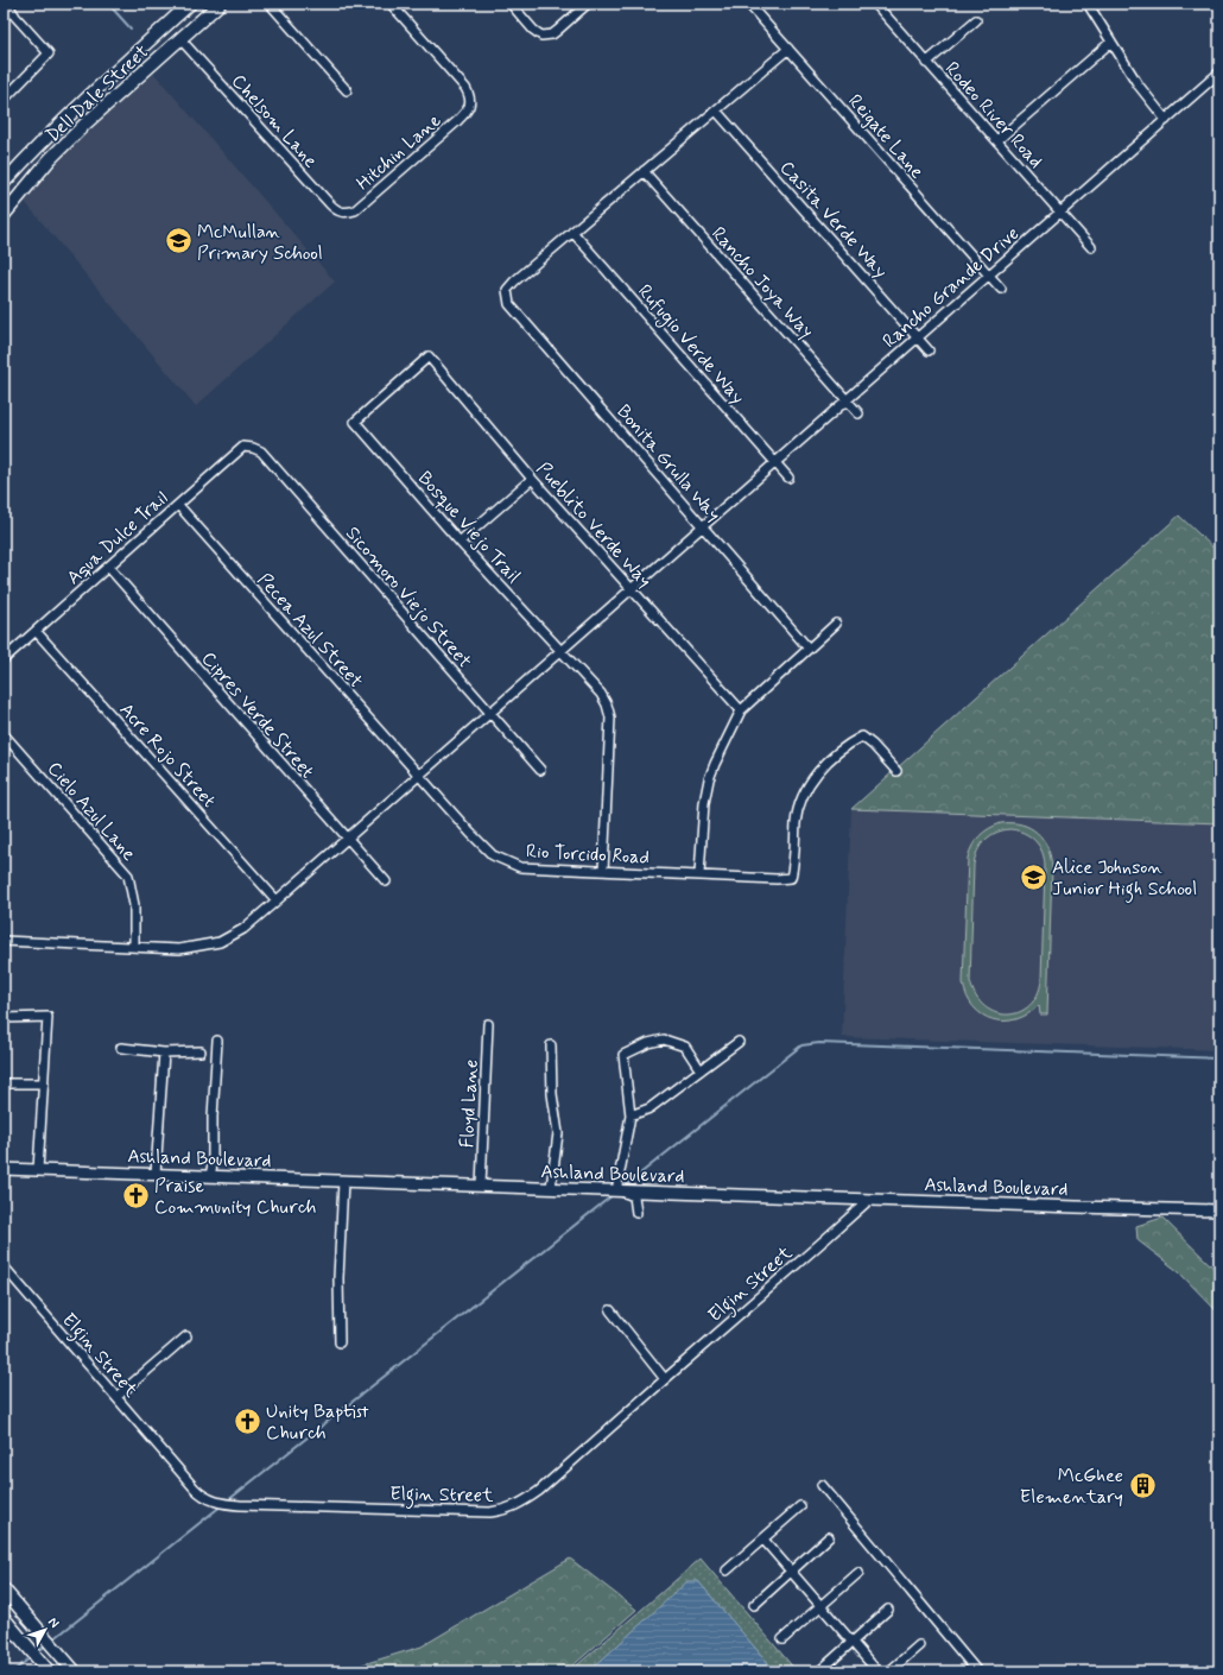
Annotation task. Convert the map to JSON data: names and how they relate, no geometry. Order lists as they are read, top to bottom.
{
  "streets": {
    "main road": ["Dell Dale Street"],
    "street": [
      "Rodeo River Road",
      "Chelsom Lane",
      "Reigate Lane",
      "Hitchin Lane",
      "Casita Verde Way",
      "Rancho Joya Way",
      "Rancho Grande Drive",
      "Rufugio Verde Way",
      "Bonita Grulla Way",
      "Pueblito Verde Way",
      "Bosque Viejo Trail",
      "Aqua Dulce Trail",
      "Sicomoro Viejo Street",
      "Pecea Azul Street",
      "Cipres Verde Street",
      "Acre Rojo Street",
      "Cielo Azul Lane",
      "Rio Torcido Road",
      "Floyd Lane",
      "Ashland Boulevard",
      "Elgin Street"
    ]
  },
  "crossings": [
    ["Dell Dale Street", "Chelsom Lane"],
    ["Rodeo River Road", "Rancho Grande Drive"],
    ["Chelsom Lane", "Hitchin Lane"],
    ["Reigate Lane", "Rancho Grande Drive"],
    ["Casita Verde Way", "Rancho Grande Drive"],
    ["Rancho Joya Way", "Rancho Grande Drive"],
    ["Rancho Grande Drive", "Rufugio Verde Way"],
    ["Rancho Grande Drive", "Bonita Grulla Way"],
    ["Rancho Grande Drive", "Pueblito Verde Way"],
    ["Rancho Grande Drive", "Bosque Viejo Trail"],
    ["Rancho Grande Drive", "Sicomoro Viejo Street"],
    ["Rancho Grande Drive", "Pecea Azul Street"],
    ["Rancho Grande Drive", "Cipres Verde Street"],
    ["Rancho Grande Drive", "Acre Rojo Street"],
    ["Rancho Grande Drive", "Cielo Azul Lane"],
    ["Rancho Grande Drive", "Rio Torcido Road"],
    ["Rufugio Verde Way", "Bonita Grulla Way"],
    ["Pueblito Verde Way", "Bosque Viejo Trail"],
    ["Bosque Viejo Trail", "Rio Torcido Road"],
    ["Aqua Dulce Trail", "Sicomoro Viejo Street"],
    ["Aqua Dulce Trail", "Pecea Azul Street"],
    ["Aqua Dulce Trail", "Cipres Verde Street"],
    ["Aqua Dulce Trail", "Acre Rojo Street"],
    ["Pecea Azul Street", "Rio Torcido Road"],
    ["Floyd Lane", "Ashland Boulevard"],
    ["Ashland Boulevard", "Elgin Street"]
  ],
  "places": {
    "school or university": ["McMullan Primary School", "Alice Johnson Junior High School"],
    "church": ["Praise Community Church", "Unity Baptist Church"],
    "building": ["McGhee Elementary"]
  },
  "north": "top right"
}
